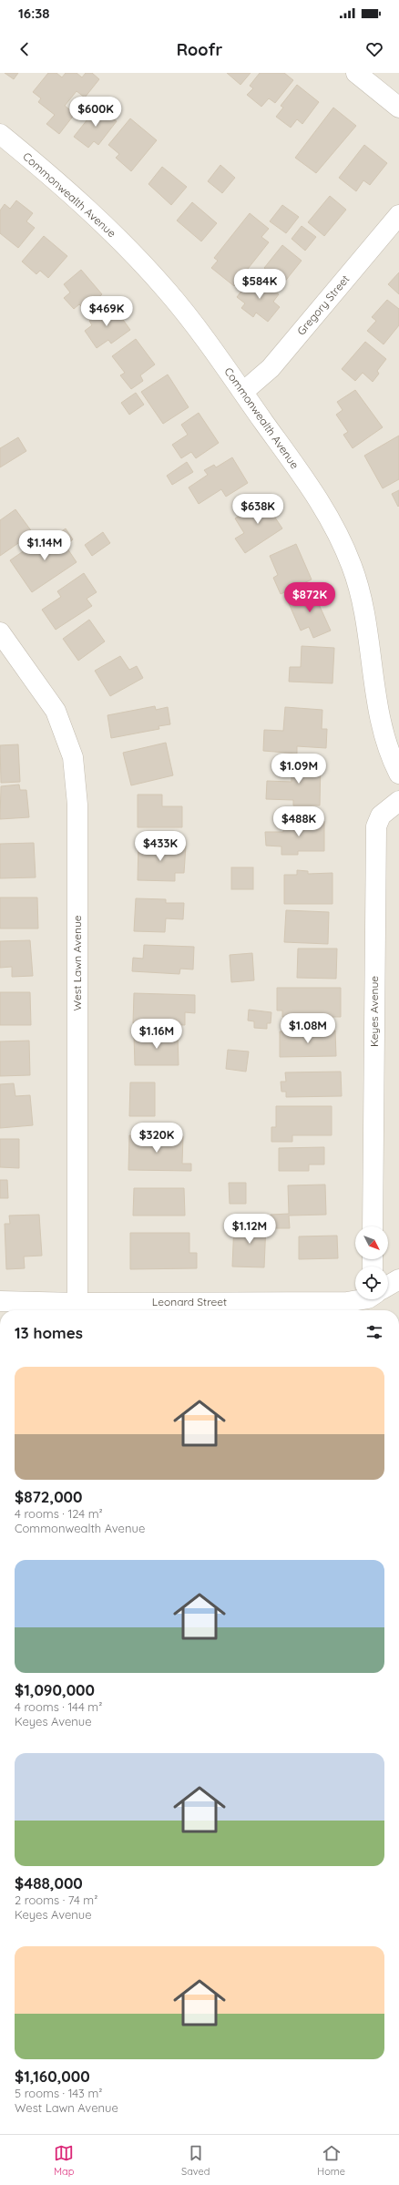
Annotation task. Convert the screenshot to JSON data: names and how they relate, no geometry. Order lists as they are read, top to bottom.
{
  "streets": {
    "street": [
      "Commonwealth Avenue",
      "Gregory Street",
      "West Lawn Avenue",
      "Keyes Avenue",
      "Leonard Street"
    ]
  },
  "crossings": [
    ["Commonwealth Avenue", "Gregory Street"],
    ["West Lawn Avenue", "Leonard Street"]
  ],
  "north": "bottom right",
  "page": {
    "status": "16:38",
    "header": "Roofr",
    "price": [
      "$600K",
      "$584K",
      "$469K",
      "$638K",
      "$1.14M",
      "$872K",
      "$1.09M",
      "$488K",
      "$433K",
      "$1.08M",
      "$1.16M",
      "$320K",
      "$1.12M"
    ],
    "heading": "13 homes",
    "list": [
      {
        "name": "$872,000",
        "note": "4 rooms · 124 m² · Commonwealth Avenue"
      },
      {
        "name": "$1,090,000",
        "note": "4 rooms · 144 m² · Keyes Avenue"
      },
      {
        "name": "$488,000",
        "note": "2 rooms · 74 m² · Keyes Avenue"
      },
      {
        "name": "$1,160,000",
        "note": "5 rooms · 143 m² · West Lawn Avenue"
      }
    ],
    "tabs": ["Map", "Saved", "Home"]
  }
}
